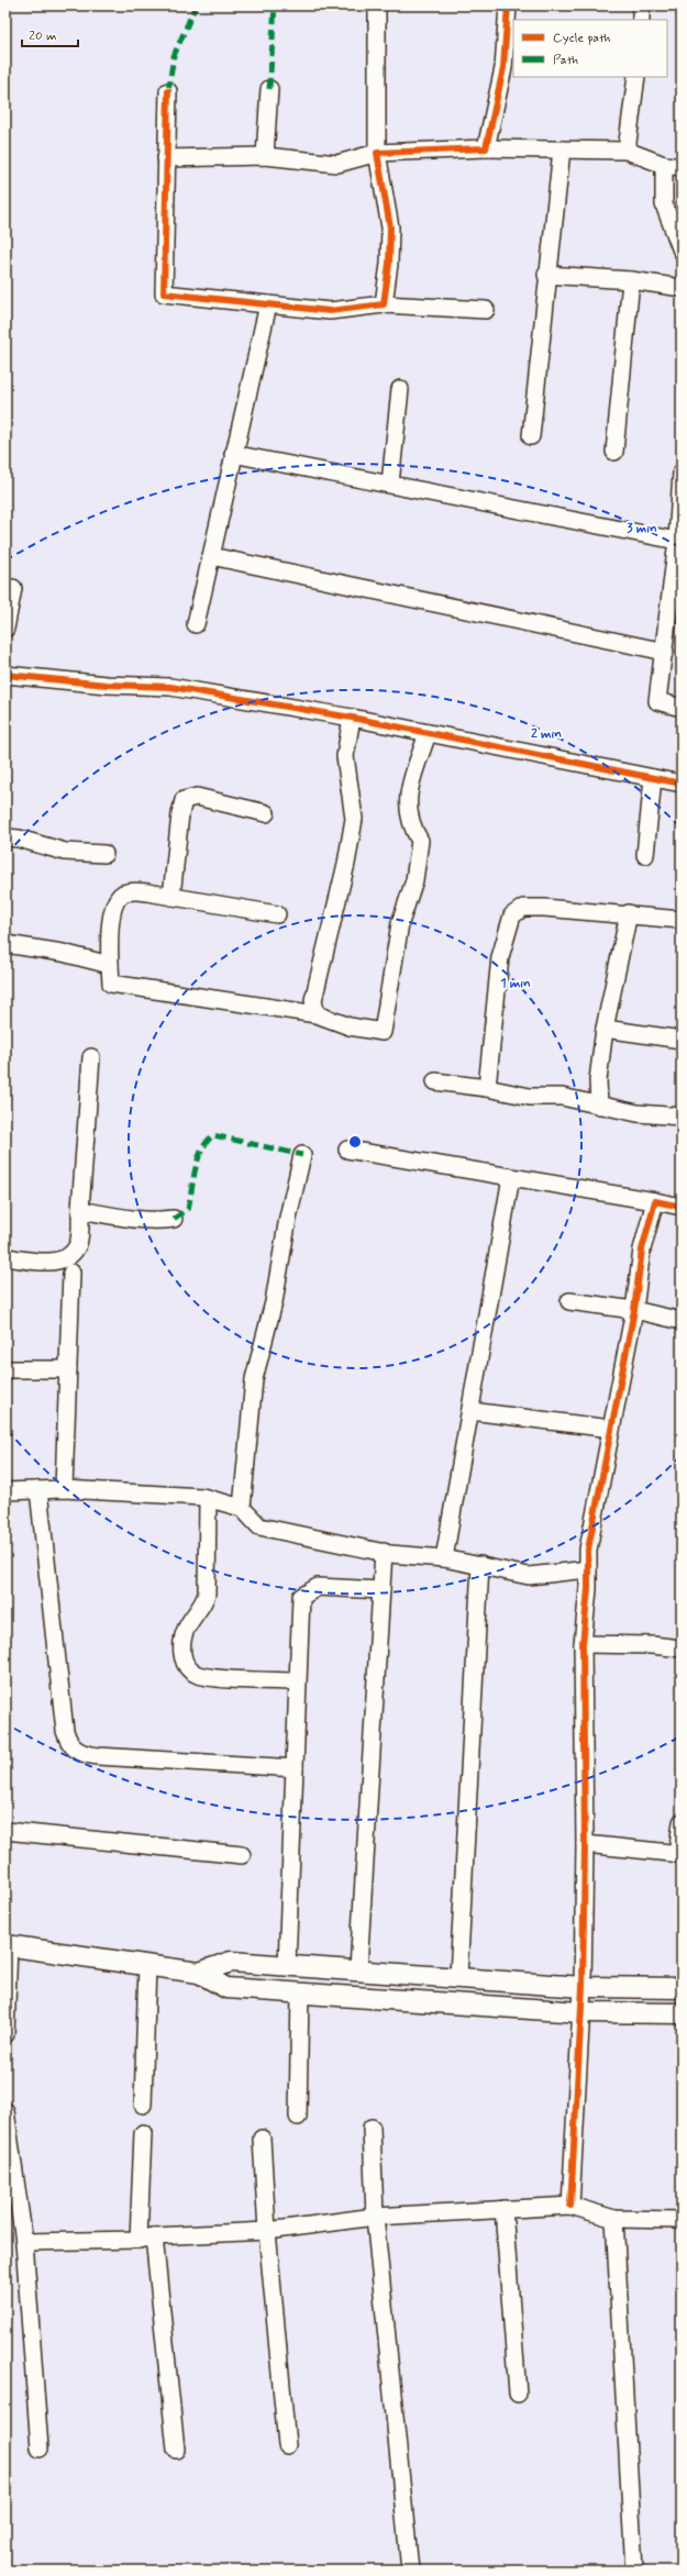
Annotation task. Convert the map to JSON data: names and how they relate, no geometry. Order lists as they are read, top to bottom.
{
  "legend": ["Cycle path", "Path"],
  "scale_bar": "20 m",
  "rings": ["3 min", "2 min", "1 min"]
}
